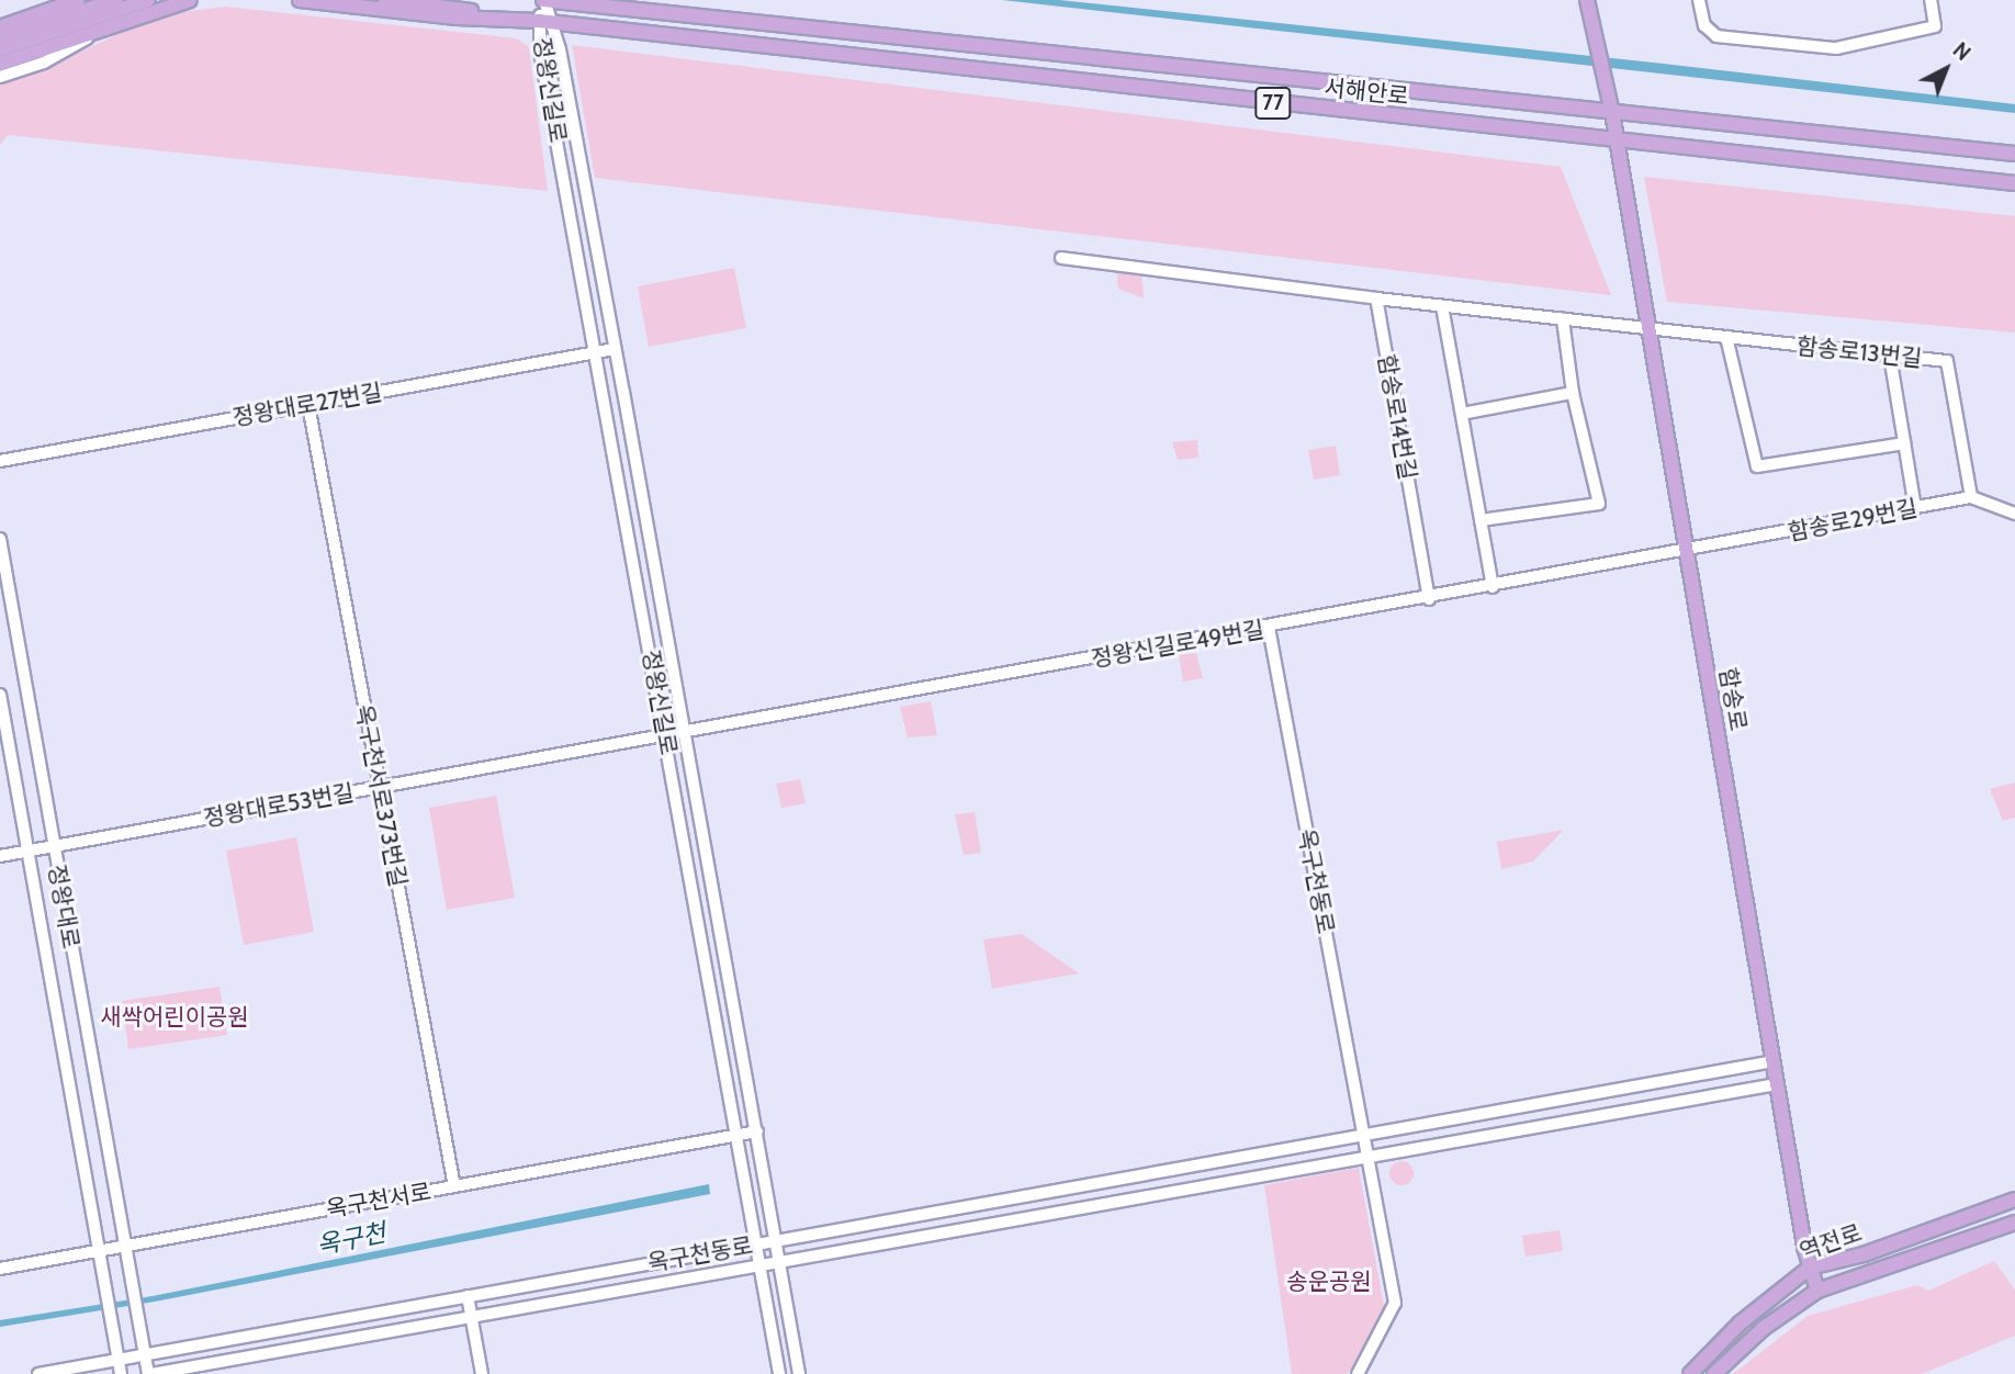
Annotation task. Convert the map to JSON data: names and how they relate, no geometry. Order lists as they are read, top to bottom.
{
  "streets": {
    "main road": [
      "서해안로",
      "77",
      "함송로",
      "역전로"
    ],
    "street": [
      "정왕신길로",
      "함송로13번길",
      "정왕대로27번길",
      "함송로14번길",
      "함송로29번길",
      "정왕신길로49번길",
      "옥구천서로373번길",
      "정왕대로53번길",
      "옥구천동로",
      "정왕대로",
      "옥구천서로"
    ]
  },
  "crossings": [
    ["정왕신길로", "서해안로"],
    ["정왕신길로", "정왕대로27번길"],
    ["정왕신길로", "정왕신길로49번길"],
    ["정왕신길로", "정왕대로53번길"],
    ["정왕신길로", "옥구천동로"],
    ["정왕신길로", "옥구천서로"],
    ["서해안로", "함송로"],
    ["함송로13번길", "함송로29번길"],
    ["함송로13번길", "함송로"],
    ["정왕대로27번길", "옥구천서로373번길"],
    ["함송로14번길", "정왕신길로49번길"],
    ["함송로29번길", "정왕신길로49번길"],
    ["함송로29번길", "함송로"],
    ["정왕신길로49번길", "함송로"],
    ["정왕신길로49번길", "정왕대로53번길"],
    ["정왕신길로49번길", "옥구천동로"],
    ["함송로", "옥구천동로"],
    ["함송로", "역전로"],
    ["옥구천서로373번길", "정왕대로53번길"],
    ["옥구천서로373번길", "옥구천서로"],
    ["정왕대로53번길", "정왕대로"],
    ["옥구천동로", "정왕대로"],
    ["정왕대로", "옥구천서로"]
  ],
  "water": ["옥구천"],
  "parks": ["새싹어린이공원", "송운공원"],
  "north": "top right"
}
